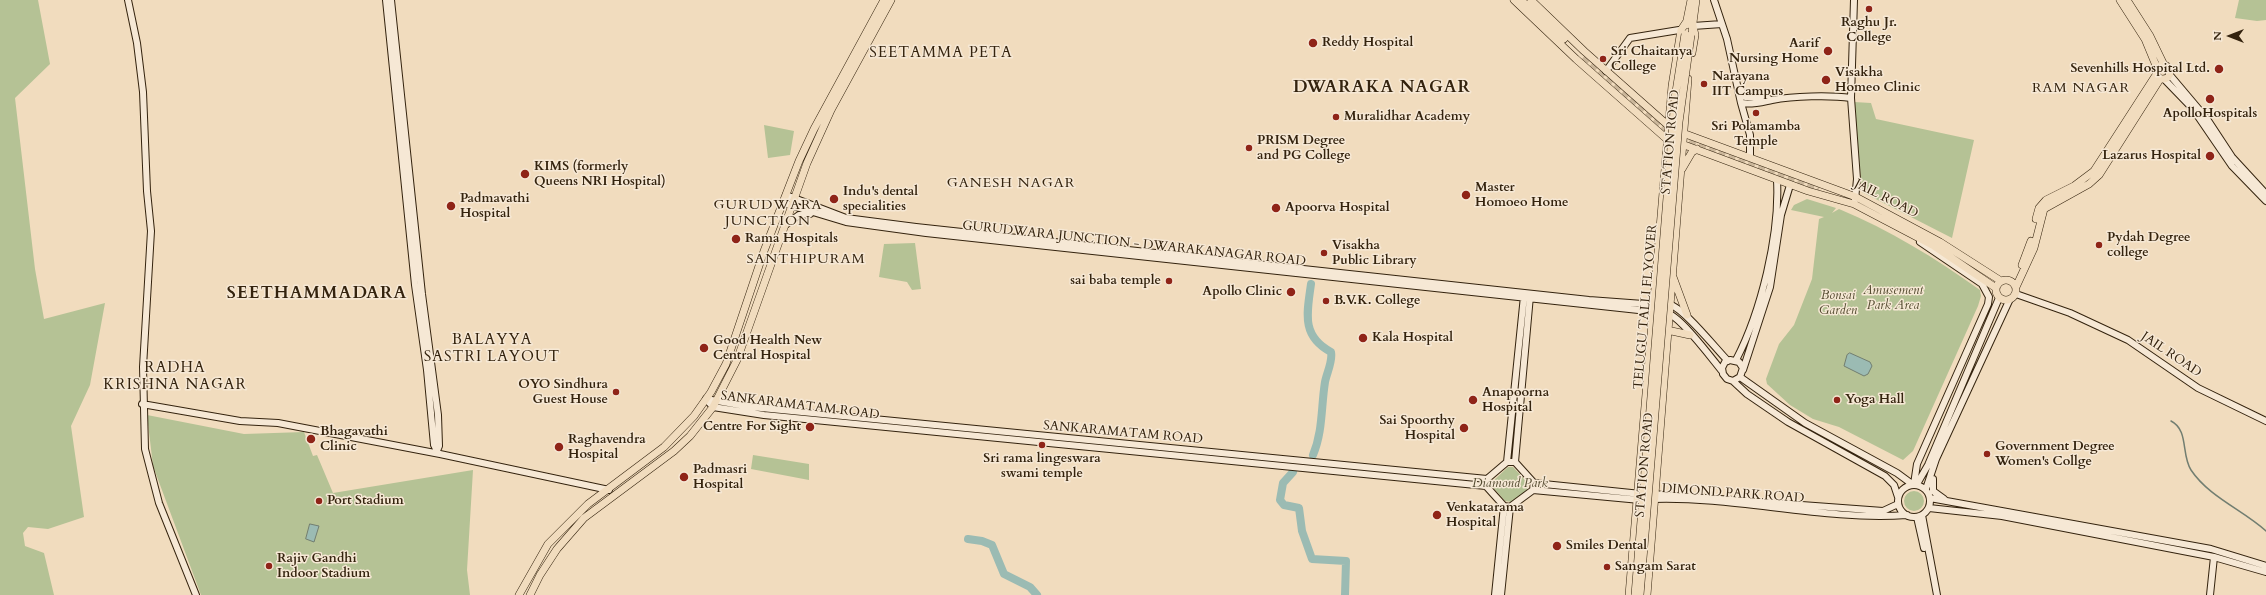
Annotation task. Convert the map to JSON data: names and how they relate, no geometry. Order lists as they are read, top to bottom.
{
  "streets": {
    "main road": [
      "STATION ROAD",
      "JAIL ROAD",
      "GURUDWARA JUNCTION - DWARAKANAGAR ROAD",
      "TELUGU TALLI FLYOVER",
      "SANKARAMATAM ROAD",
      "DIMOND PARK ROAD"
    ]
  },
  "crossings": [
    ["STATION ROAD", "JAIL ROAD"],
    ["STATION ROAD", "TELUGU TALLI FLYOVER"],
    ["STATION ROAD", "DIMOND PARK ROAD"]
  ],
  "districts": [
    "SEETAMMA PETA",
    "DWARAKA NAGAR",
    "RAM NAGAR",
    "GANESH NAGAR",
    "GURUDWARA JUNCTION",
    "SANTHIPURAM",
    "SEETHAMMADARA",
    "BALAYYA SASTRI LAYOUT",
    "RADHA KRISHNA NAGAR"
  ],
  "parks": ["Amusement Park Area", "Bonsai Garden", "Diamond Park"],
  "places": [
    "Raghu Jr. College",
    "Reddy Hospital",
    "Aarif Nursing Home",
    "Sri Chaitanya College",
    "Sevenhills Hospital Ltd.",
    "Visakha Homeo Clinic",
    "Narayana IIT Campus",
    "ApolloHospitals",
    "Sri Polamamba Temple",
    "Muralidhar Academy",
    "PRISM Degree and PG College",
    "Lazarus Hospital",
    "KIMS (formerly Queens NRI Hospital)",
    "Master Homoeo Home",
    "Indu's dental specialities",
    "Padmavathi Hospital",
    "Apoorva Hospital",
    "Rama Hospitals",
    "Pydah Degree college",
    "Visakha Public Library",
    "sai baba temple",
    "Apollo Clinic",
    "B.V.K. College",
    "Kala Hospital",
    "Good Health New Central Hospital",
    "OYO Sindhura Guest House",
    "Anapoorna Hospital",
    "Yoga Hall",
    "Centre For Sight",
    "Sai Spoorthy Hospital",
    "Bhagavathi Clinic",
    "Sri rama lingeswara swami temple",
    "Raghavendra Hospital",
    "Government Degree Women's Collge",
    "Padmasri Hospital",
    "Port Stadium",
    "Venkatarama Hospital",
    "Smiles Dental",
    "Rajiv Gandhi Indoor Stadium",
    "Sangam Sarat"
  ],
  "north": "left"
}
